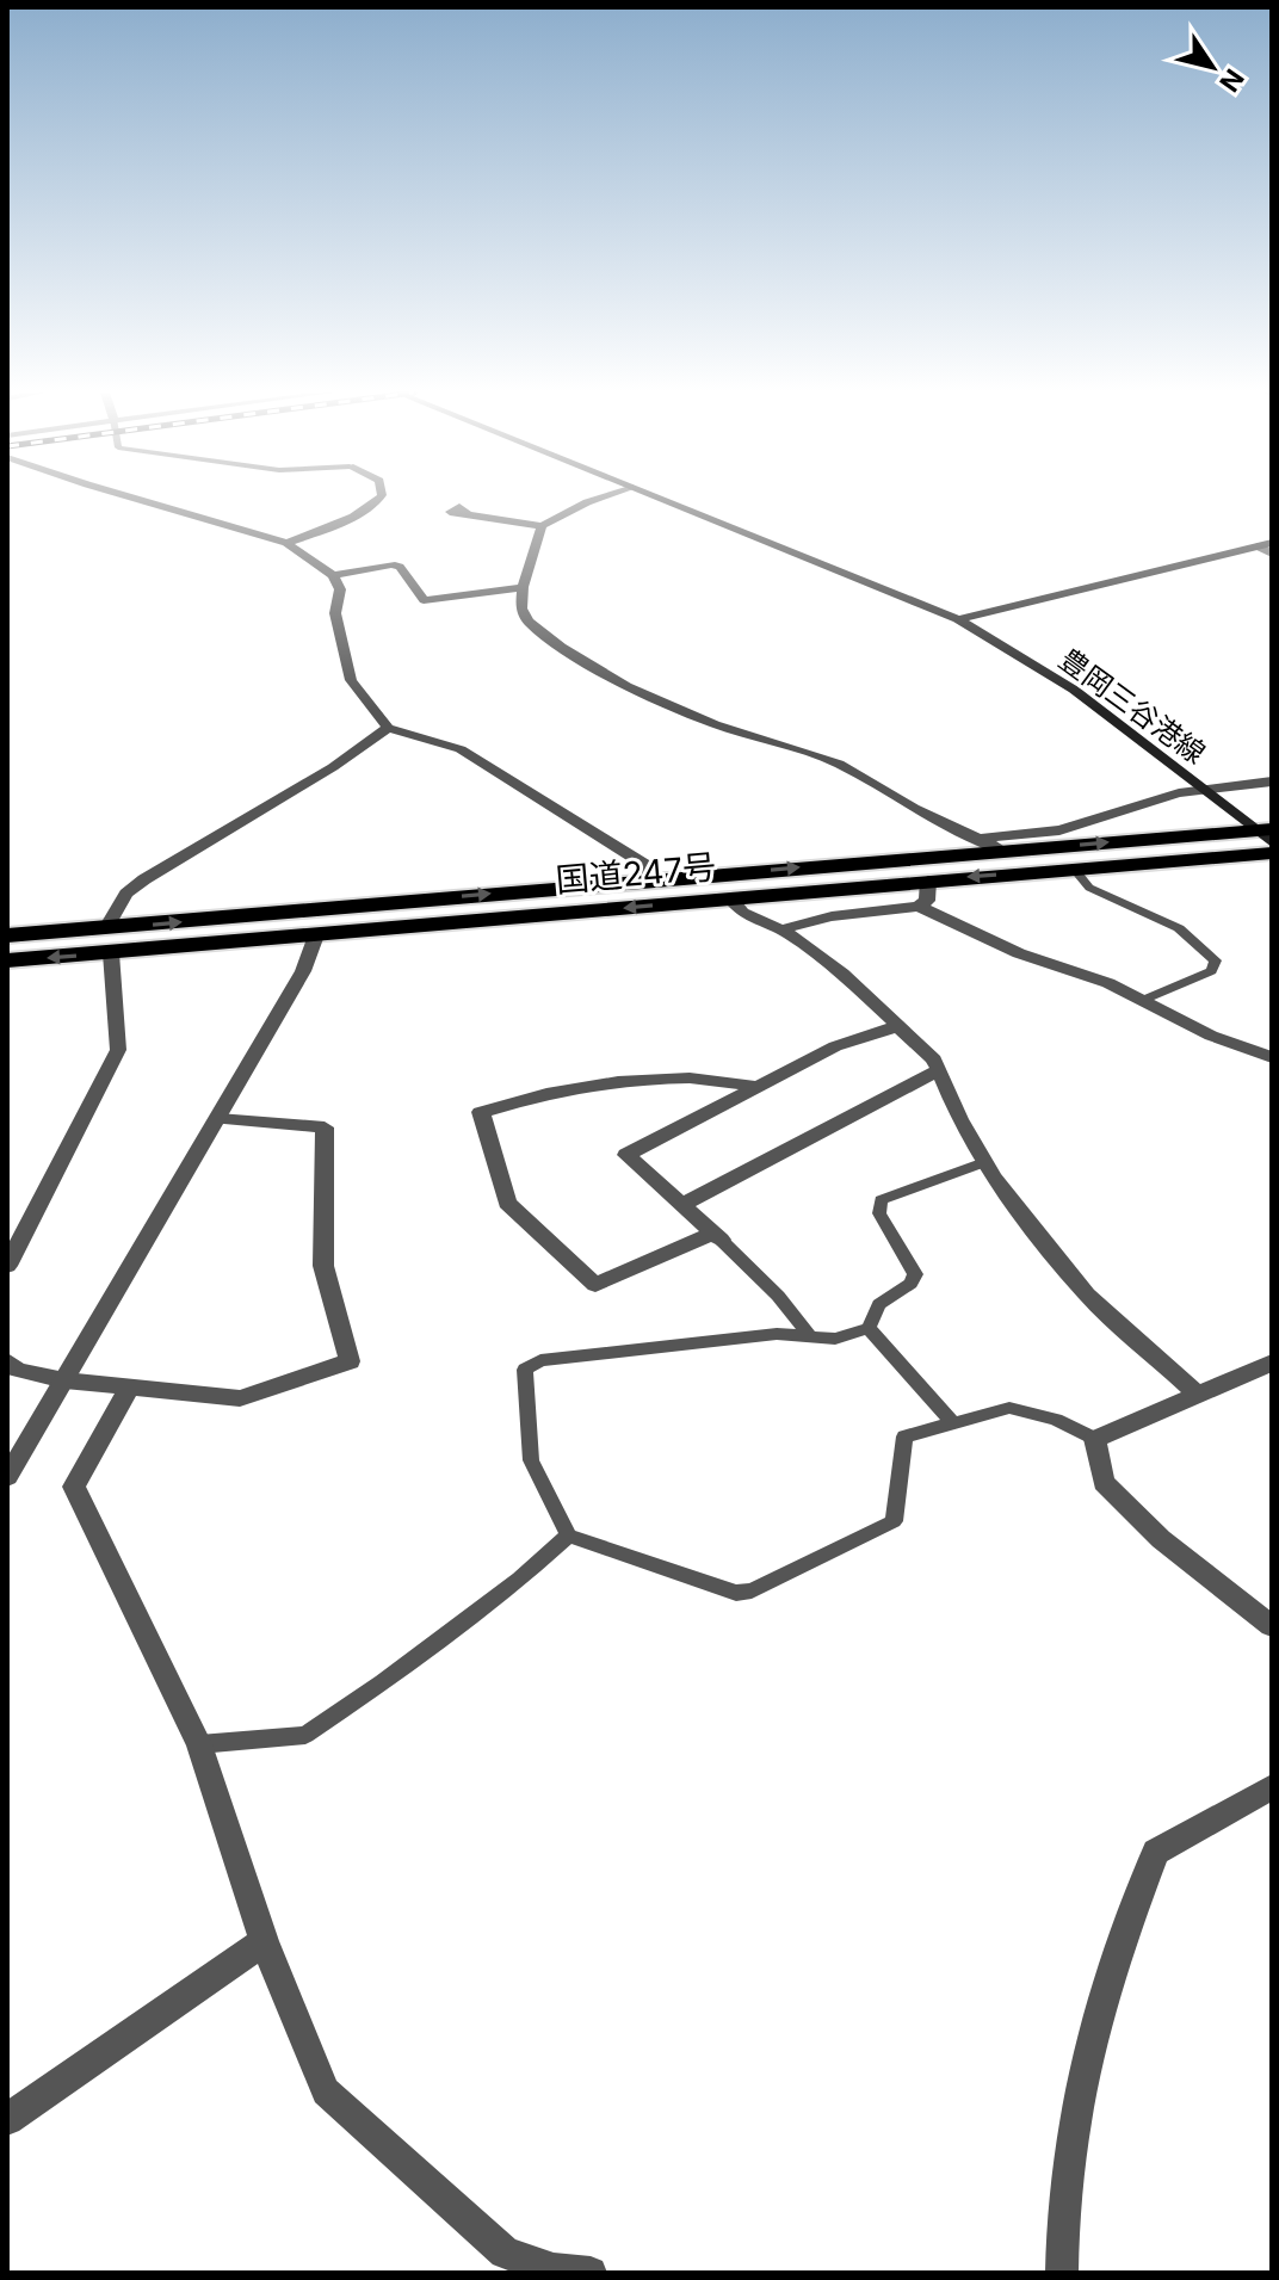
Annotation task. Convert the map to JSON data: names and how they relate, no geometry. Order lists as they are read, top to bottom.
{
  "streets": {
    "highway": ["国道247号"],
    "main road": ["豊岡三谷港線"]
  },
  "crossings": [
    ["豊岡三谷港線", "国道247号"]
  ],
  "north": "bottom right"
}
